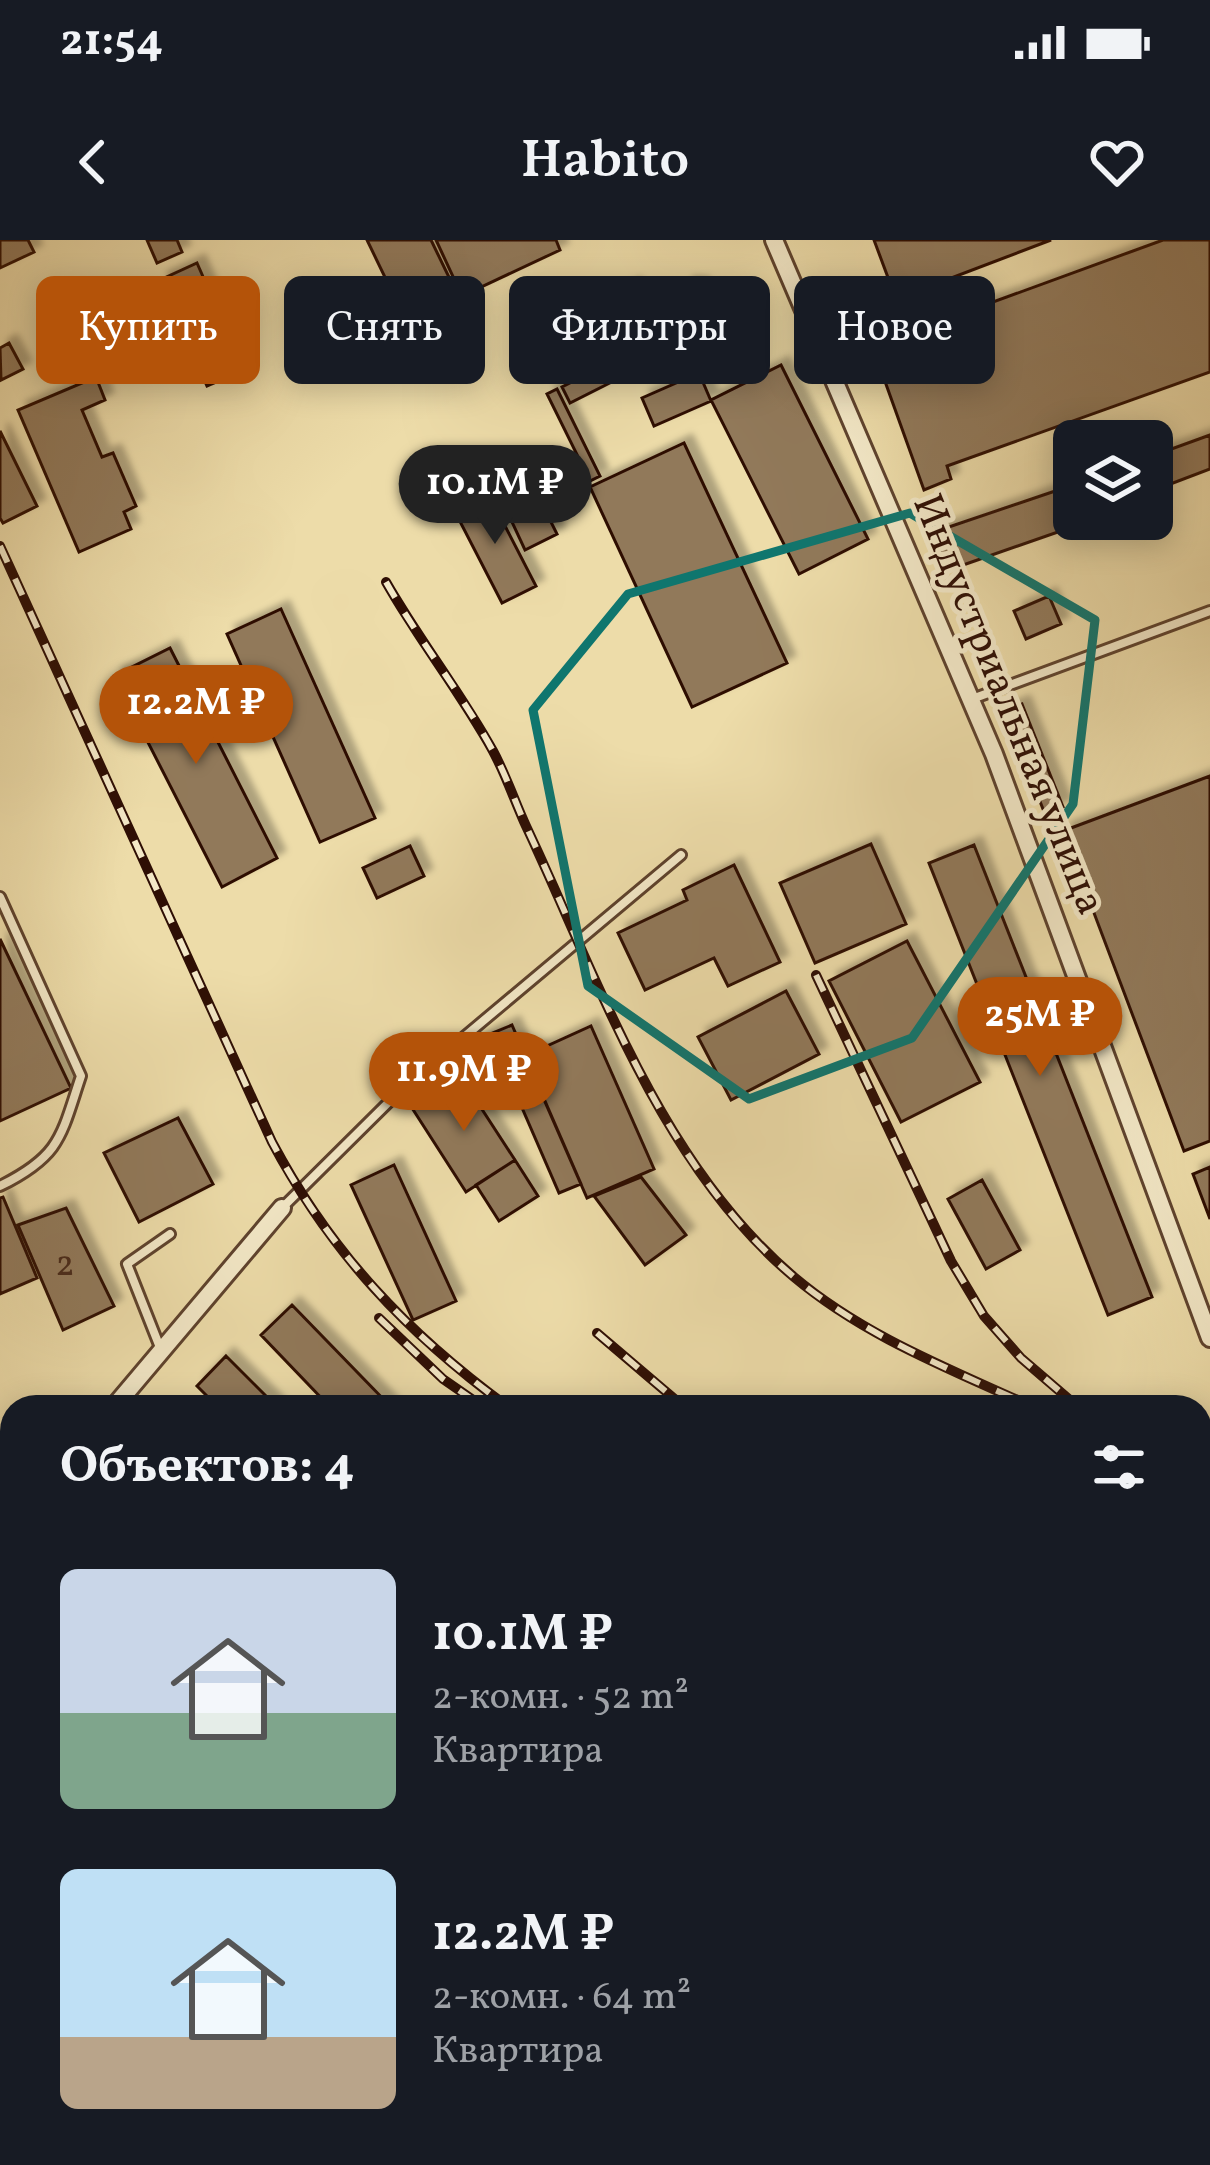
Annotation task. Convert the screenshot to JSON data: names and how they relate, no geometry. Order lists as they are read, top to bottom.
{
  "streets": {
    "street": ["Индустриальная улица"]
  },
  "house_numbers": ["2"],
  "page": {
    "status": "21:54",
    "header": "Habito",
    "chip": [
      "Купить",
      "Снять",
      "Фильтры",
      "Новое"
    ],
    "price": [
      "10.1M ₽",
      "12.2M ₽",
      "25M ₽",
      "11.9M ₽"
    ],
    "heading": "Объектов: 4",
    "list": [
      {
        "name": "10.1M ₽",
        "note": "2-комн. · 52 m² · Квартира"
      },
      {
        "name": "12.2M ₽",
        "note": "2-комн. · 64 m² · Квартира"
      }
    ]
  }
}
